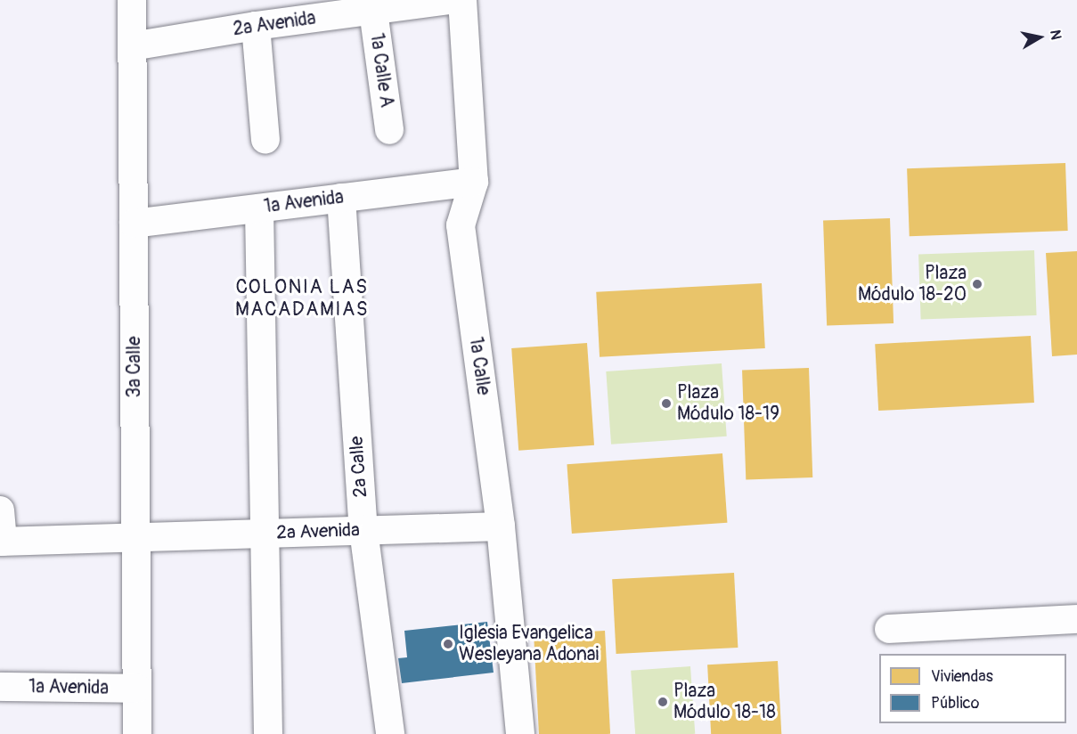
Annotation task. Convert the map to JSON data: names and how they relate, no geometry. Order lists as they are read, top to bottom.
{
  "streets": {
    "street": [
      "2a Avenida",
      "1a Calle A",
      "1a Avenida",
      "1a Calle",
      "3a Calle",
      "2a Calle"
    ]
  },
  "crossings": [
    ["2a Avenida", "1a Calle A"],
    ["2a Avenida", "1a Calle"],
    ["2a Avenida", "3a Calle"],
    ["2a Avenida", "2a Calle"],
    ["1a Avenida", "1a Calle"],
    ["1a Avenida", "3a Calle"],
    ["1a Avenida", "2a Calle"]
  ],
  "districts": ["COLONIA LAS MACADAMIAS"],
  "places": [
    "Plaza Módulo 18-20",
    "Plaza Módulo 18-19",
    "Iglesia Evangelica Wesleyana Adonai",
    "Plaza Módulo 18-18"
  ],
  "legend": ["Viviendas", "Público"],
  "north": "right"
}
